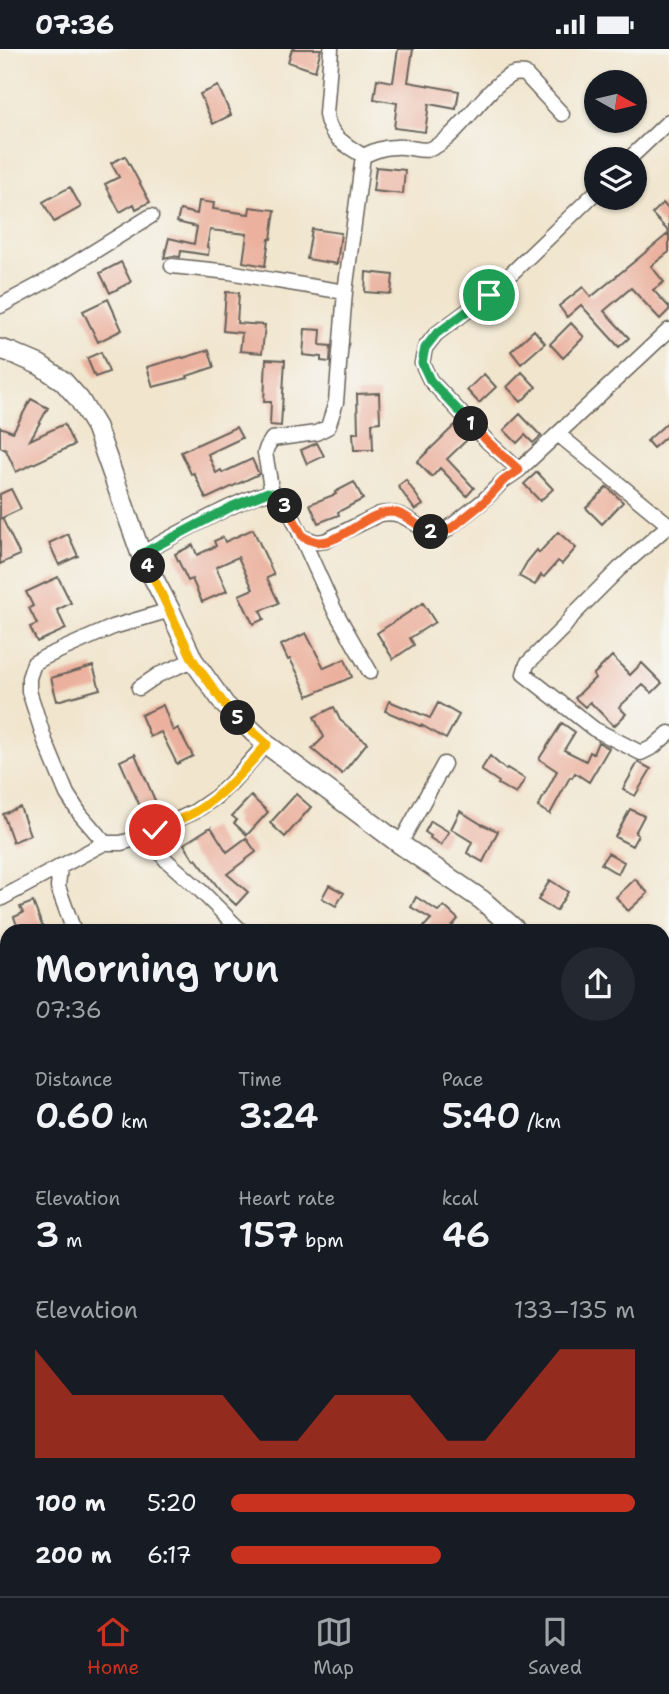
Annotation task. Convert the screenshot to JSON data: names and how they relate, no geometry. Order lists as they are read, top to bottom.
{
  "north": "right",
  "page": {
    "status": "07:36",
    "pins": [
      "1",
      "3",
      "2",
      "4",
      "5"
    ],
    "heading": ["Morning run", "07:36"],
    "stats": [
      ["Distance", "0.60 km"],
      ["Time", "3:24"],
      ["Pace", "5:40 /km"],
      ["Elevation", "3 m"],
      ["Heart rate", "157 bpm"],
      ["kcal", "46"]
    ],
    "chart": ["Elevation", "133–135 m"],
    "list": [
      {
        "name": "100 m",
        "note": "5:20"
      },
      {
        "name": "200 m",
        "note": "6:17"
      }
    ],
    "tabs": ["Home", "Map", "Saved"]
  }
}
